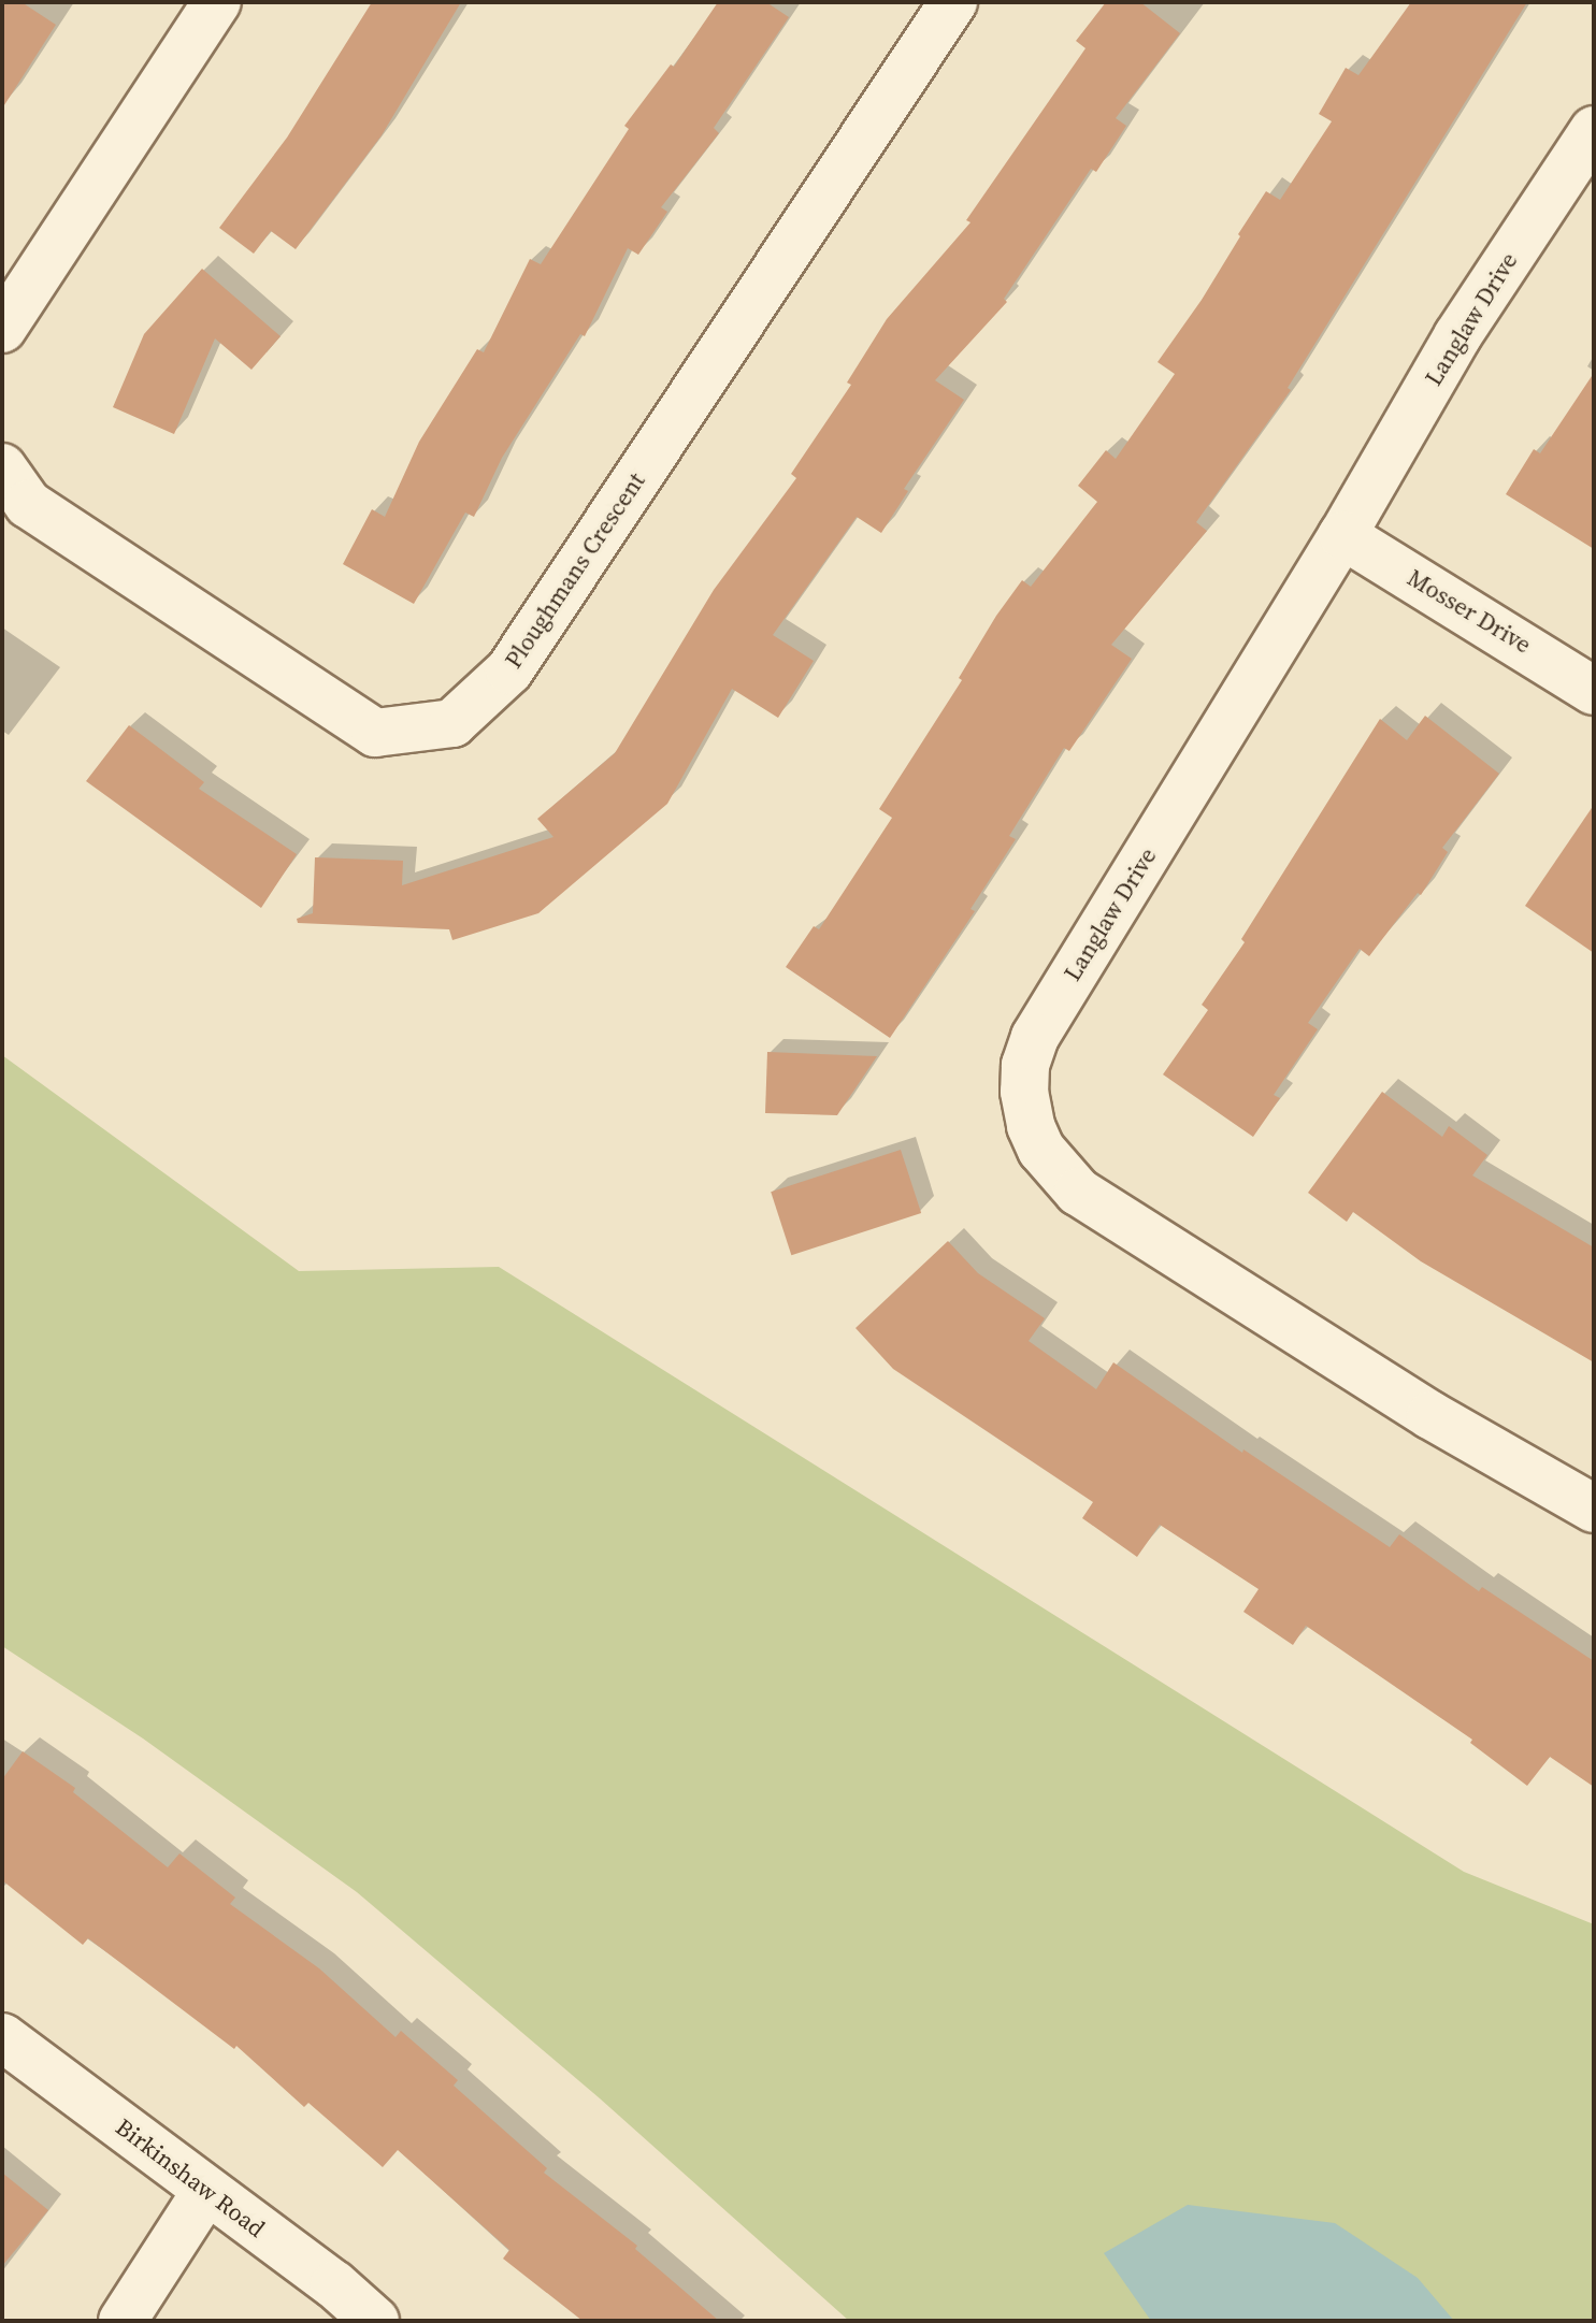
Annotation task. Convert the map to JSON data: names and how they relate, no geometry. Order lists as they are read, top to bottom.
{
  "streets": {
    "street": [
      "Langlaw Drive",
      "Ploughmans Crescent",
      "Mosser Drive",
      "Birkinshaw Road"
    ]
  },
  "crossings": [
    ["Langlaw Drive", "Mosser Drive"]
  ]
}
